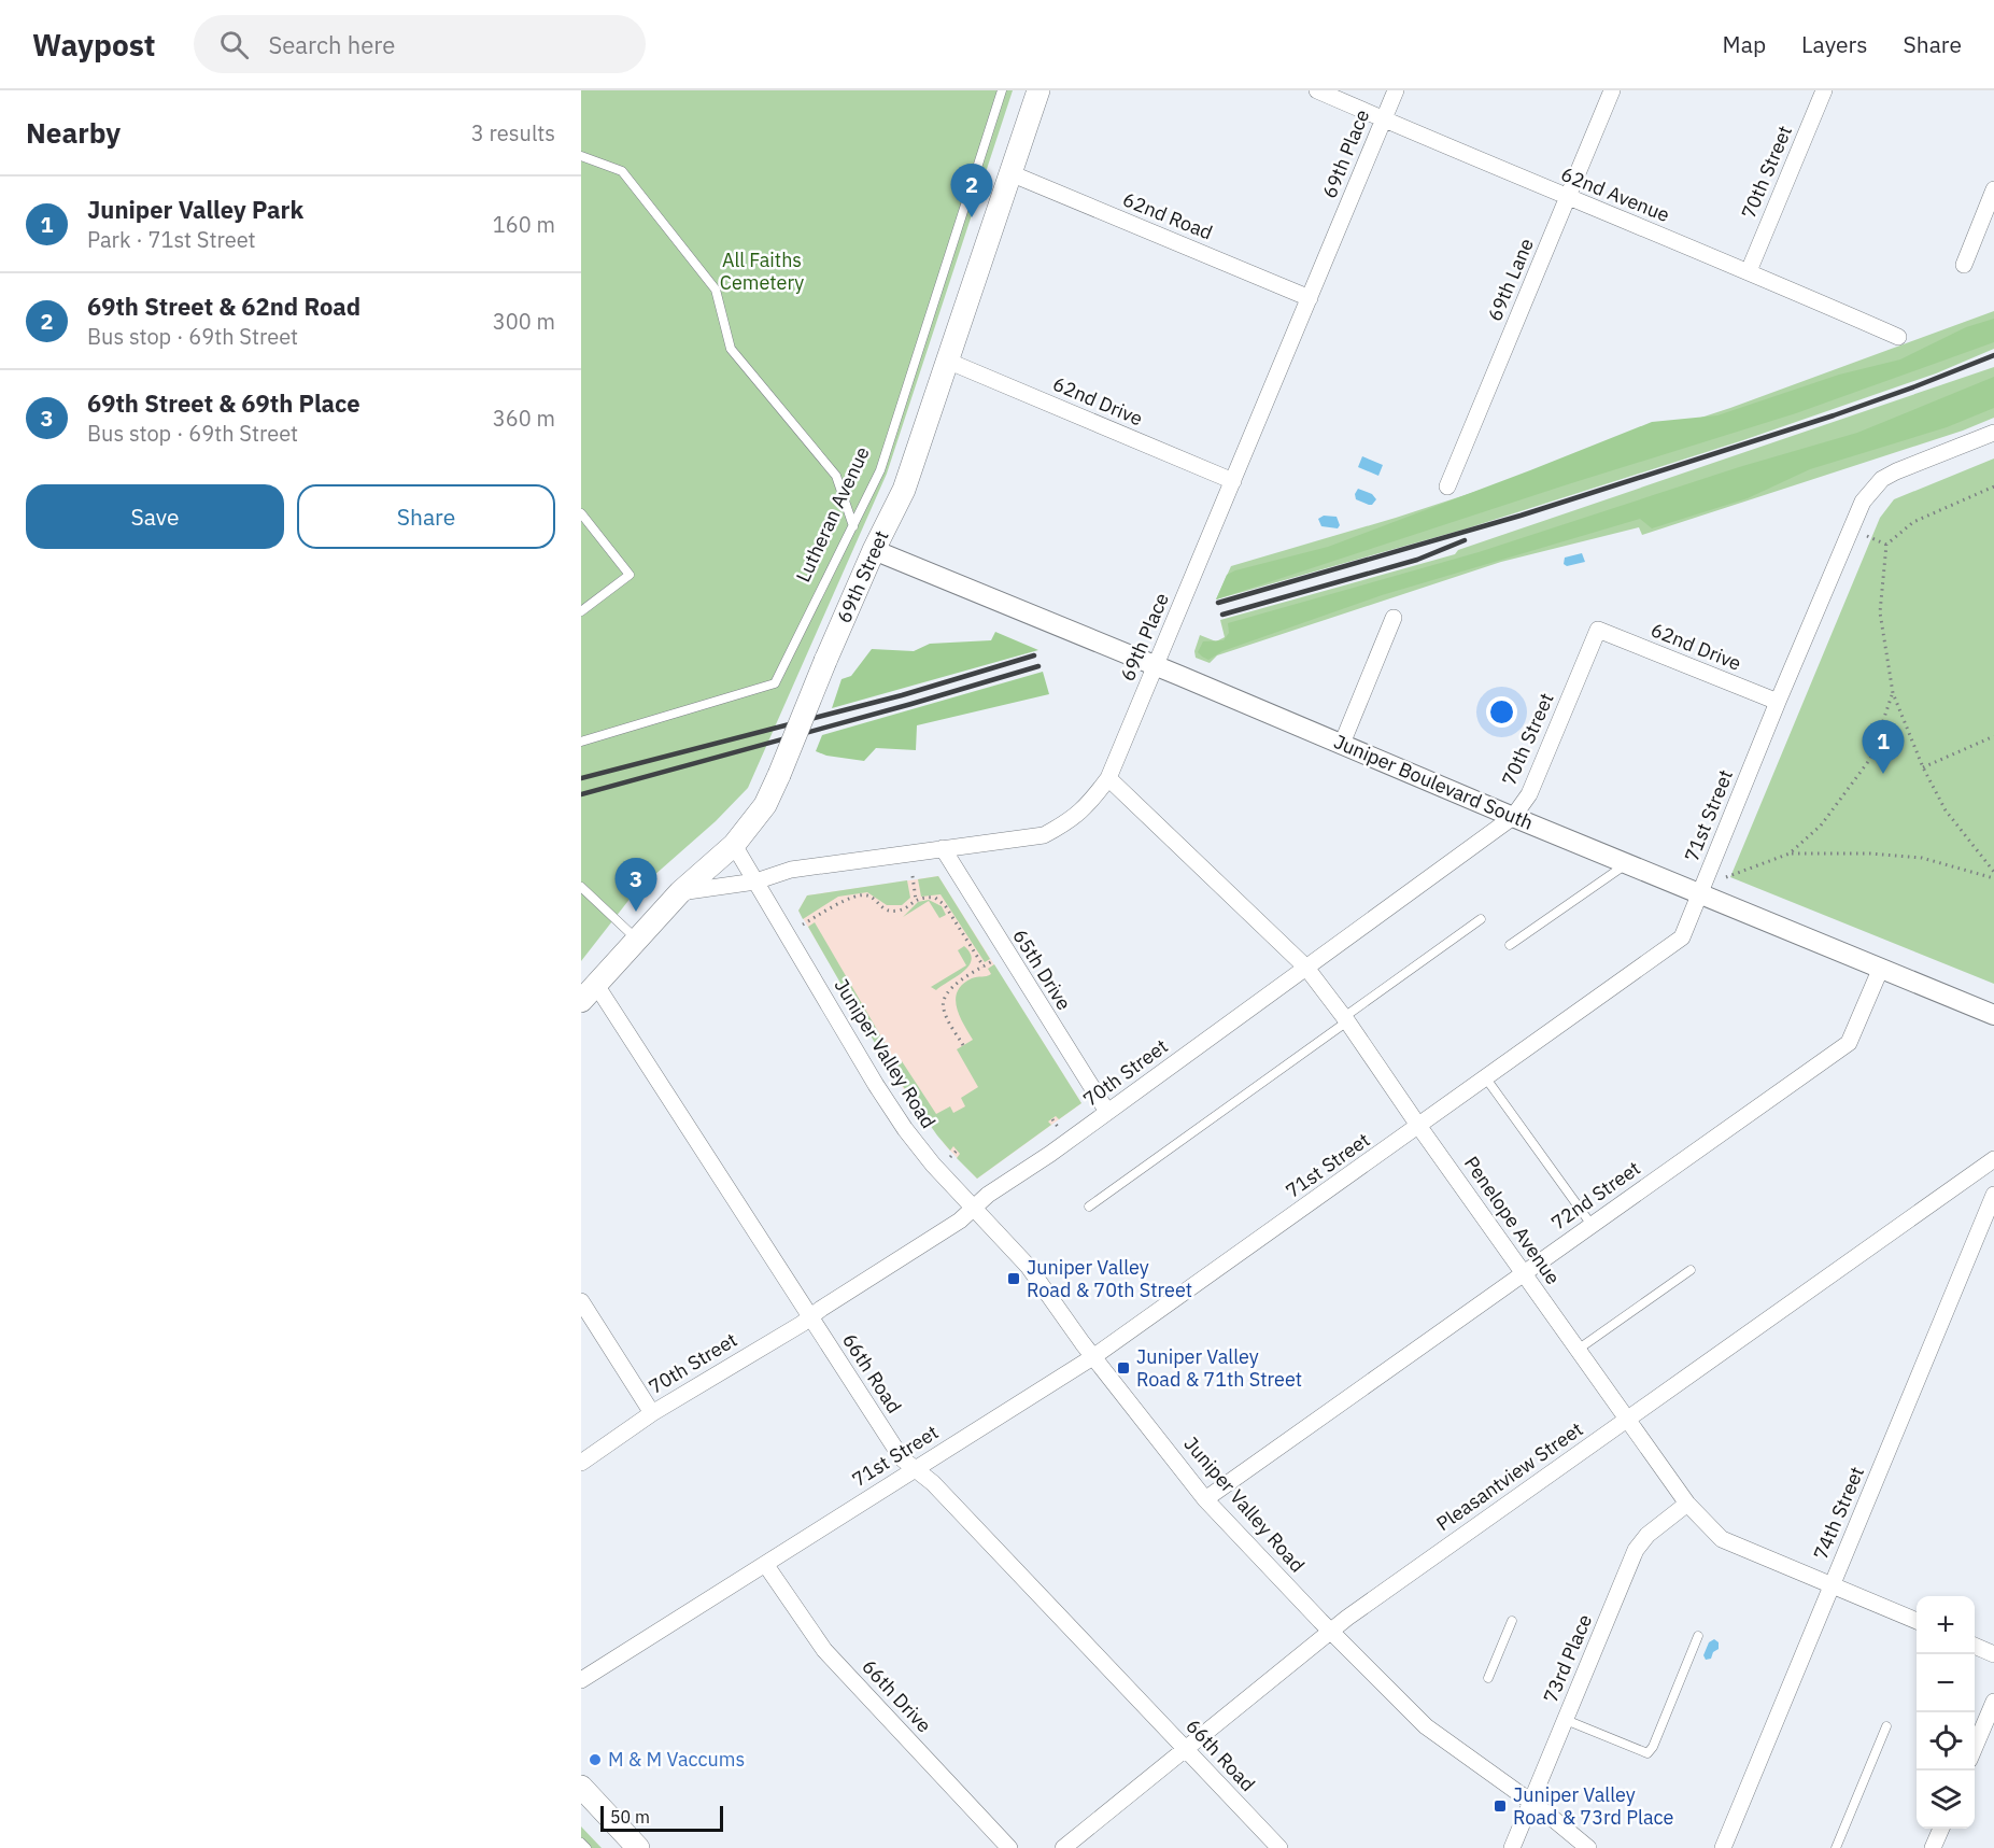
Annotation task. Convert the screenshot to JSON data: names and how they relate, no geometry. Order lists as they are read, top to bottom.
{
  "streets": {
    "main road": ["69th Street"],
    "street": [
      "69th Place",
      "70th Street",
      "62nd Avenue",
      "62nd Road",
      "69th Lane",
      "62nd Drive",
      "Juniper Boulevard South",
      "71st Street",
      "65th Drive",
      "Juniper Valley Road",
      "72nd Street",
      "Penelope Avenue",
      "66th Road",
      "Pleasantview Street",
      "74th Street",
      "73rd Place",
      "66th Drive"
    ],
    "lane": ["Lutheran Avenue"]
  },
  "crossings": [
    ["69th Place", "62nd Avenue"],
    ["69th Place", "62nd Road"],
    ["69th Place", "62nd Drive"],
    ["69th Place", "69th Street"],
    ["69th Place", "Juniper Boulevard South"],
    ["69th Place", "65th Drive"],
    ["69th Place", "Juniper Valley Road"],
    ["69th Place", "Penelope Avenue"],
    ["70th Street", "62nd Avenue"],
    ["70th Street", "62nd Drive"],
    ["70th Street", "Juniper Boulevard South"],
    ["70th Street", "65th Drive"],
    ["70th Street", "Juniper Valley Road"],
    ["70th Street", "Penelope Avenue"],
    ["70th Street", "66th Road"],
    ["62nd Avenue", "69th Lane"],
    ["62nd Road", "69th Street"],
    ["62nd Drive", "69th Street"],
    ["62nd Drive", "71st Street"],
    ["69th Street", "Juniper Boulevard South"],
    ["69th Street", "Juniper Valley Road"],
    ["69th Street", "66th Road"],
    ["Juniper Boulevard South", "71st Street"],
    ["Juniper Boulevard South", "72nd Street"],
    ["71st Street", "Juniper Valley Road"],
    ["71st Street", "Penelope Avenue"],
    ["71st Street", "66th Road"],
    ["71st Street", "66th Drive"],
    ["Juniper Valley Road", "72nd Street"],
    ["Juniper Valley Road", "Pleasantview Street"],
    ["Juniper Valley Road", "73rd Place"],
    ["72nd Street", "Penelope Avenue"],
    ["Penelope Avenue", "Pleasantview Street"],
    ["Penelope Avenue", "74th Street"],
    ["Penelope Avenue", "73rd Place"],
    ["66th Road", "Pleasantview Street"]
  ],
  "parks": ["All Faiths Cemetery"],
  "places": {
    "transit": ["Juniper Valley Road & 70th Street", "Juniper Valley Road & 71th Street", "Juniper Valley Road & 73rd Place"],
    "other": ["M & M Vaccums"]
  },
  "scale_bar": "50 m",
  "page": {
    "header": "Waypost",
    "search": "Search here",
    "nav": ["Map", "Layers", "Share"],
    "heading": ["Nearby", "3 results"],
    "pins": ["2", "1", "3"],
    "list": [
      {
        "mark": "1",
        "name": "Juniper Valley Park",
        "note": "Park · 71st Street",
        "value": "160 m"
      },
      {
        "mark": "2",
        "name": "69th Street & 62nd Road",
        "note": "Bus stop · 69th Street",
        "value": "300 m"
      },
      {
        "mark": "3",
        "name": "69th Street & 69th Place",
        "note": "Bus stop · 69th Street",
        "value": "360 m"
      }
    ],
    "buttons": ["Save", "Share"],
    "map_buttons": ["+", "−"],
    "scale": "50 m"
  }
}
